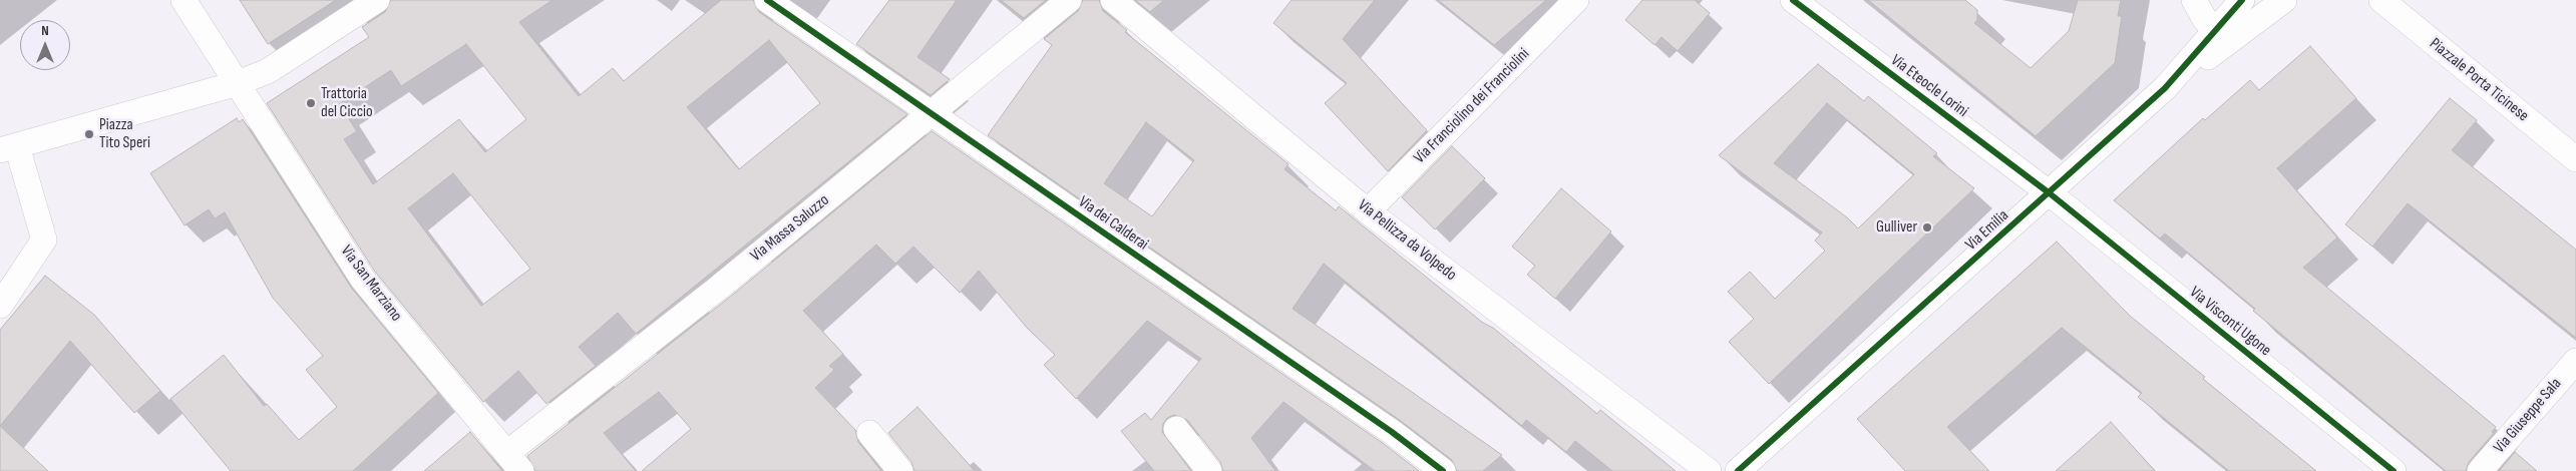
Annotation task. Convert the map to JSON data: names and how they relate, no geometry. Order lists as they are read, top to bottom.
{
  "streets": {
    "street": [
      "Piazzale Porta Ticinese",
      "Via Eteocle Lorini",
      "Via Franciolino dei Franciolini",
      "Via dei Calderai",
      "Via Massa Saluzzo",
      "Via Emilia",
      "Via Pellizza da Volpedo",
      "Via San Marziano",
      "Via Visconti Ugone",
      "Via Giuseppe Sala"
    ]
  },
  "crossings": [
    ["Via Eteocle Lorini", "Via Emilia"],
    ["Via Eteocle Lorini", "Via Visconti Ugone"],
    ["Via Franciolino dei Franciolini", "Via Pellizza da Volpedo"],
    ["Via dei Calderai", "Via Massa Saluzzo"],
    ["Via Massa Saluzzo", "Via San Marziano"],
    ["Via Emilia", "Via Visconti Ugone"]
  ],
  "places": ["Trattoria del Ciccio", "Piazza Tito Speri", "Gulliver"],
  "north": "top"
}
